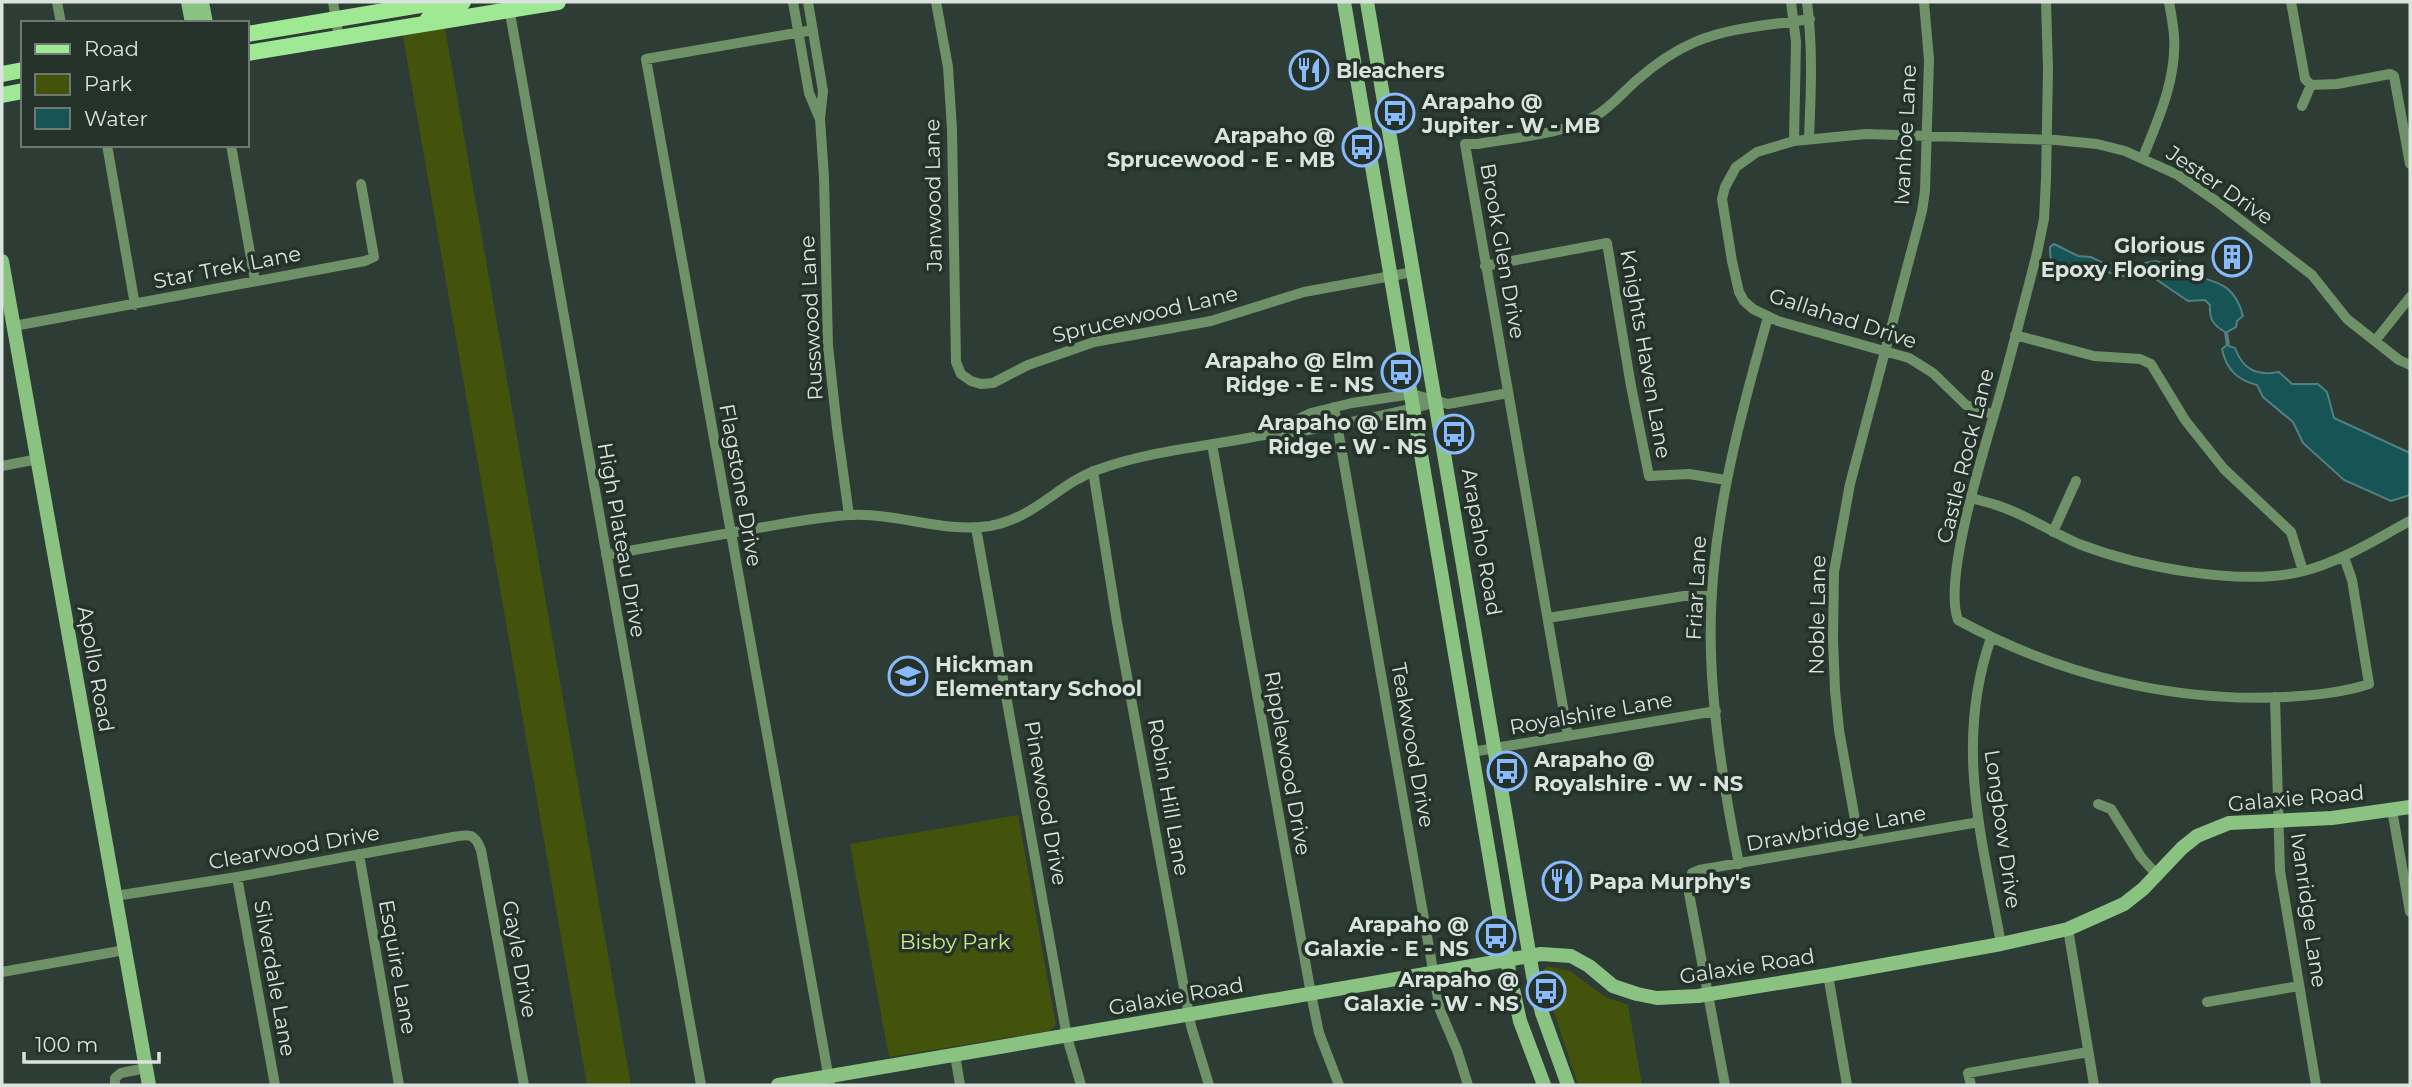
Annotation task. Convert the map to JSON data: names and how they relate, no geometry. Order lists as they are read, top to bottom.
{
  "streets": {
    "street": [
      "Ivanhoe Lane",
      "Jester Drive",
      "Janwood Lane",
      "Brook Glen Drive",
      "Star Trek Lane",
      "Sprucewood Lane",
      "Russwood Lane",
      "Gallahad Drive",
      "Knights Haven Lane",
      "Castle Rock Lane",
      "Flagstone Drive",
      "High Plateau Drive",
      "Arapaho Road",
      "Friar Lane",
      "Noble Lane",
      "Apollo Road",
      "Royalshire Lane",
      "Teakwood Drive",
      "Ripplewood Drive",
      "Robin Hill Lane",
      "Galaxie Road",
      "Pinewood Drive",
      "Drawbridge Lane",
      "Longbow Drive",
      "Clearwood Drive",
      "Ivanridge Lane",
      "Gayle Drive",
      "Esquire Lane",
      "Silverdale Lane"
    ]
  },
  "crossings": [
    ["Ivanhoe Lane", "Jester Drive"],
    ["Ivanhoe Lane", "Gallahad Drive"],
    ["Ivanhoe Lane", "Noble Lane"],
    ["Jester Drive", "Gallahad Drive"],
    ["Jester Drive", "Castle Rock Lane"],
    ["Janwood Lane", "Sprucewood Lane"],
    ["Brook Glen Drive", "Knights Haven Lane"],
    ["Brook Glen Drive", "Royalshire Lane"],
    ["Star Trek Lane", "Apollo Road"],
    ["Sprucewood Lane", "Arapaho Road"],
    ["Russwood Lane", "Flagstone Drive"],
    ["Gallahad Drive", "Castle Rock Lane"],
    ["Gallahad Drive", "Friar Lane"],
    ["Gallahad Drive", "Noble Lane"],
    ["Knights Haven Lane", "Friar Lane"],
    ["Castle Rock Lane", "Longbow Drive"],
    ["Castle Rock Lane", "Ivanridge Lane"],
    ["Flagstone Drive", "Galaxie Road"],
    ["Arapaho Road", "Royalshire Lane"],
    ["Arapaho Road", "Galaxie Road"],
    ["Friar Lane", "Royalshire Lane"],
    ["Friar Lane", "Drawbridge Lane"],
    ["Noble Lane", "Drawbridge Lane"],
    ["Apollo Road", "Clearwood Drive"],
    ["Teakwood Drive", "Galaxie Road"],
    ["Ripplewood Drive", "Galaxie Road"],
    ["Robin Hill Lane", "Galaxie Road"],
    ["Galaxie Road", "Pinewood Drive"],
    ["Galaxie Road", "Drawbridge Lane"],
    ["Galaxie Road", "Longbow Drive"],
    ["Galaxie Road", "Ivanridge Lane"],
    ["Drawbridge Lane", "Longbow Drive"],
    ["Clearwood Drive", "Gayle Drive"],
    ["Clearwood Drive", "Esquire Lane"],
    ["Clearwood Drive", "Silverdale Lane"]
  ],
  "parks": ["Bisby Park"],
  "places": {
    "restaurant": ["Bleachers", "Papa Murphy's"],
    "bus stop": [
      "Arapaho @ Jupiter - W - MB",
      "Arapaho @ Sprucewood - E - MB",
      "Arapaho @ Elm Ridge - E - NS",
      "Arapaho @ Elm Ridge - W - NS",
      "Arapaho @ Royalshire - W - NS",
      "Arapaho @ Galaxie - E - NS",
      "Arapaho @ Galaxie - W - NS"
    ],
    "building": ["Glorious Epoxy Flooring"],
    "school or university": ["Hickman Elementary School"]
  },
  "legend": ["Road", "Park", "Water"],
  "scale_bar": "100 m"
}
